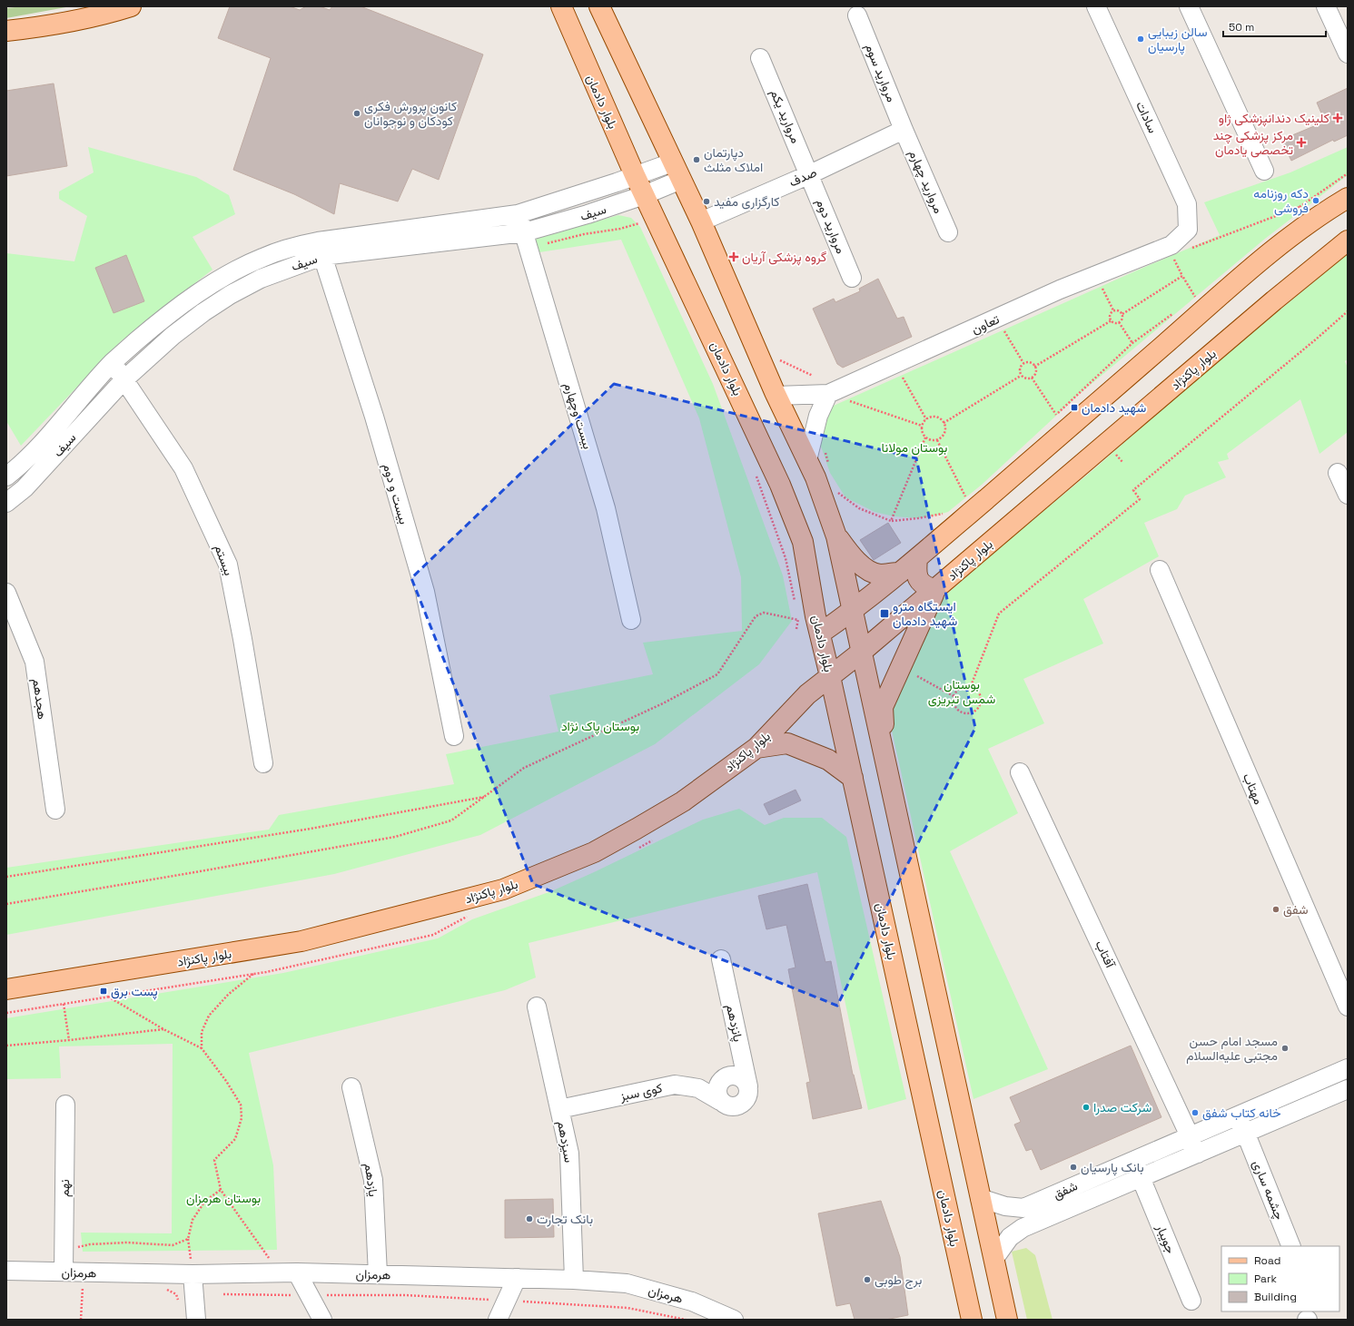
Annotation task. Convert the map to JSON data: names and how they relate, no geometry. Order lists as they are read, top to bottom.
{
  "streets": {
    "main road": ["بلوار دادمان", "بلوار پاکنژاد"],
    "street": [
      "مروارید سوم",
      "مروارید یکم",
      "سادات",
      "صدف",
      "مروارید چهارم",
      "سیف",
      "مروارید دوم",
      "تعاون",
      "بیست وچهارم",
      "بیست و دوم",
      "بیستم",
      "هجدهم",
      "مهتاب",
      "آفتاب",
      "پانزدهم",
      "کوی سبز",
      "سیزدهم",
      "یازدهم",
      "نهم",
      "شفق",
      "چشمه ساری",
      "جویبار",
      "هرمزان"
    ]
  },
  "crossings": [
    ["مروارید سوم", "صدف"],
    ["مروارید سوم", "مروارید چهارم"],
    ["بلوار دادمان", "سیف"],
    ["بلوار دادمان", "بلوار پاکنژاد"],
    ["مروارید یکم", "صدف"],
    ["مروارید یکم", "مروارید دوم"],
    ["سادات", "تعاون"],
    ["صدف", "مروارید چهارم"],
    ["صدف", "مروارید دوم"],
    ["سیف", "بیست وچهارم"],
    ["سیف", "بیست و دوم"],
    ["سیف", "بیستم"],
    ["آفتاب", "شفق"],
    ["پانزدهم", "کوی سبز"],
    ["کوی سبز", "سیزدهم"],
    ["سیزدهم", "هرمزان"],
    ["یازدهم", "هرمزان"],
    ["نهم", "هرمزان"],
    ["شفق", "چشمه ساری"],
    ["شفق", "جویبار"]
  ],
  "parks": [
    "بوستان مولانا",
    "بوستان شمس تبریزی",
    "بوستان پاک نژاد",
    "بوستان هرمزان"
  ],
  "places": {
    "other": [
      "سالن زیبایی پارسیان",
      "کانون پرورش فکری کودکان و نوجوانان",
      "دپارتمان املاک مثلث",
      "دکه روزنامه فروشی",
      "کارگزاری مفید",
      "شفق",
      "مسجد امام حسن مجتبی علیه‌السلام",
      "شرکت صدرا",
      "خانه کتاب شفق",
      "بانک پارسیان",
      "بانک تجارت",
      "برج طوبی"
    ],
    "health": ["کلینیک دندانپزشکی ژاو", "مرکز پزشکی چند تخصصی یادمان", "گروه پزشکی آریان"],
    "transit": ["شهید دادمان", "ایستگاه مترو شهید دادمان", "پست برق"]
  },
  "legend": ["Road", "Park", "Building"],
  "scale_bar": "50 m"
}
